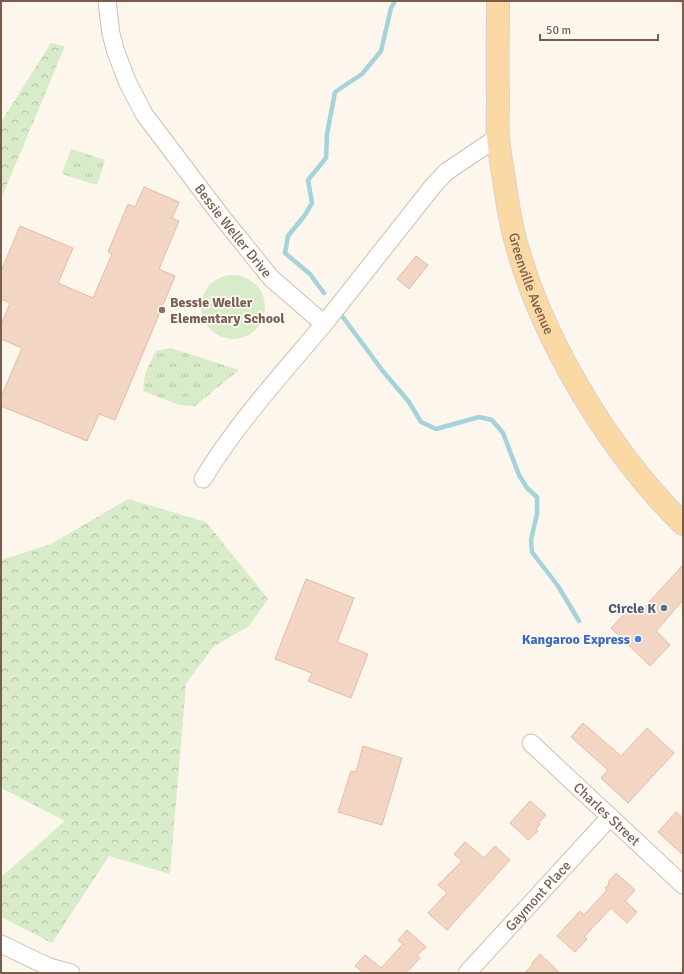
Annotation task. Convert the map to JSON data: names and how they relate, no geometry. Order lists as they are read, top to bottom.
{
  "streets": {
    "main road": ["Greenville Avenue"],
    "street": ["Bessie Weller Drive", "Charles Street", "Gaymont Place"]
  },
  "crossings": [
    ["Charles Street", "Gaymont Place"]
  ],
  "places": ["Bessie Weller Elementary School", "Circle K", "Kangaroo Express"],
  "scale_bar": "50 m"
}
